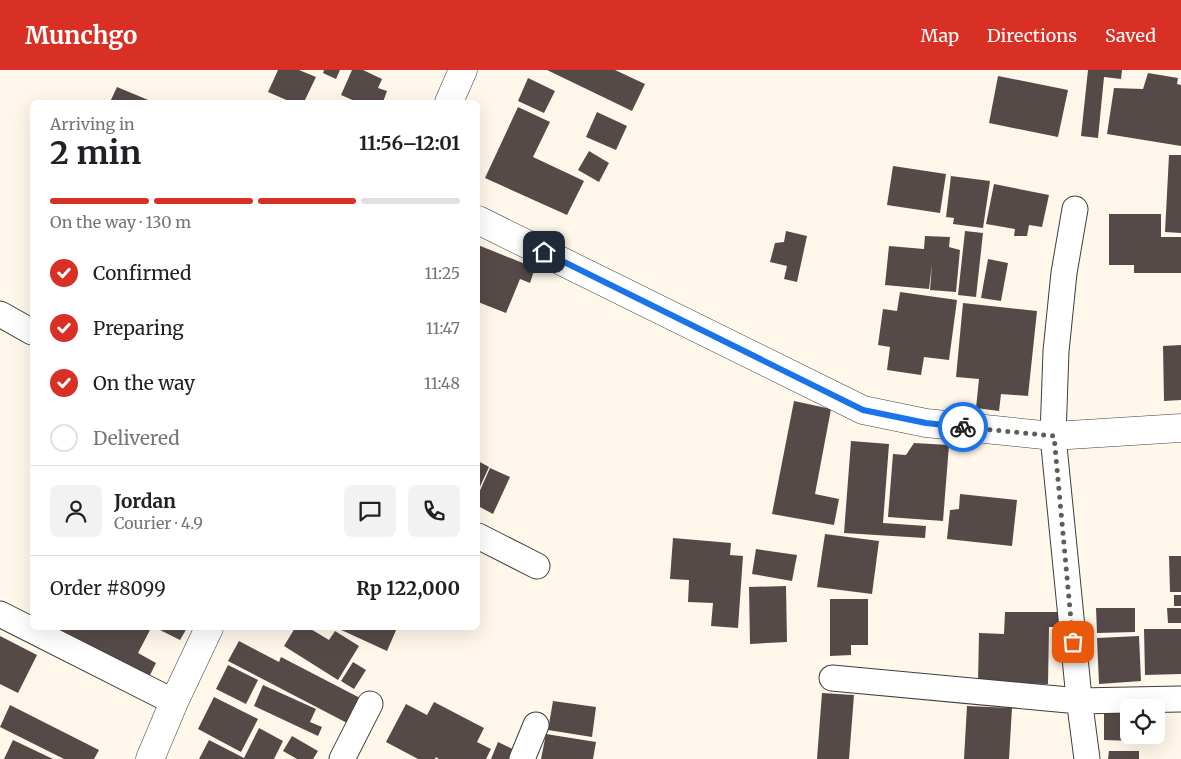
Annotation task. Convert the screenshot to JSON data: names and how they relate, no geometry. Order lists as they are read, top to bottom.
{
  "page": {
    "header": "Munchgo",
    "nav": ["Map", "Directions", "Saved"],
    "heading": ["2 min", "Arriving in", "11:56–12:01"],
    "panel": [
      "Jordan",
      "Courier · 4.9",
      "Order #8099",
      "Rp 122,000"
    ],
    "bar": "On the way · 130 m",
    "list": [
      ["Confirmed", "11:25"],
      ["Preparing", "11:47"],
      ["On the way", "11:48"],
      "Delivered"
    ]
  }
}
